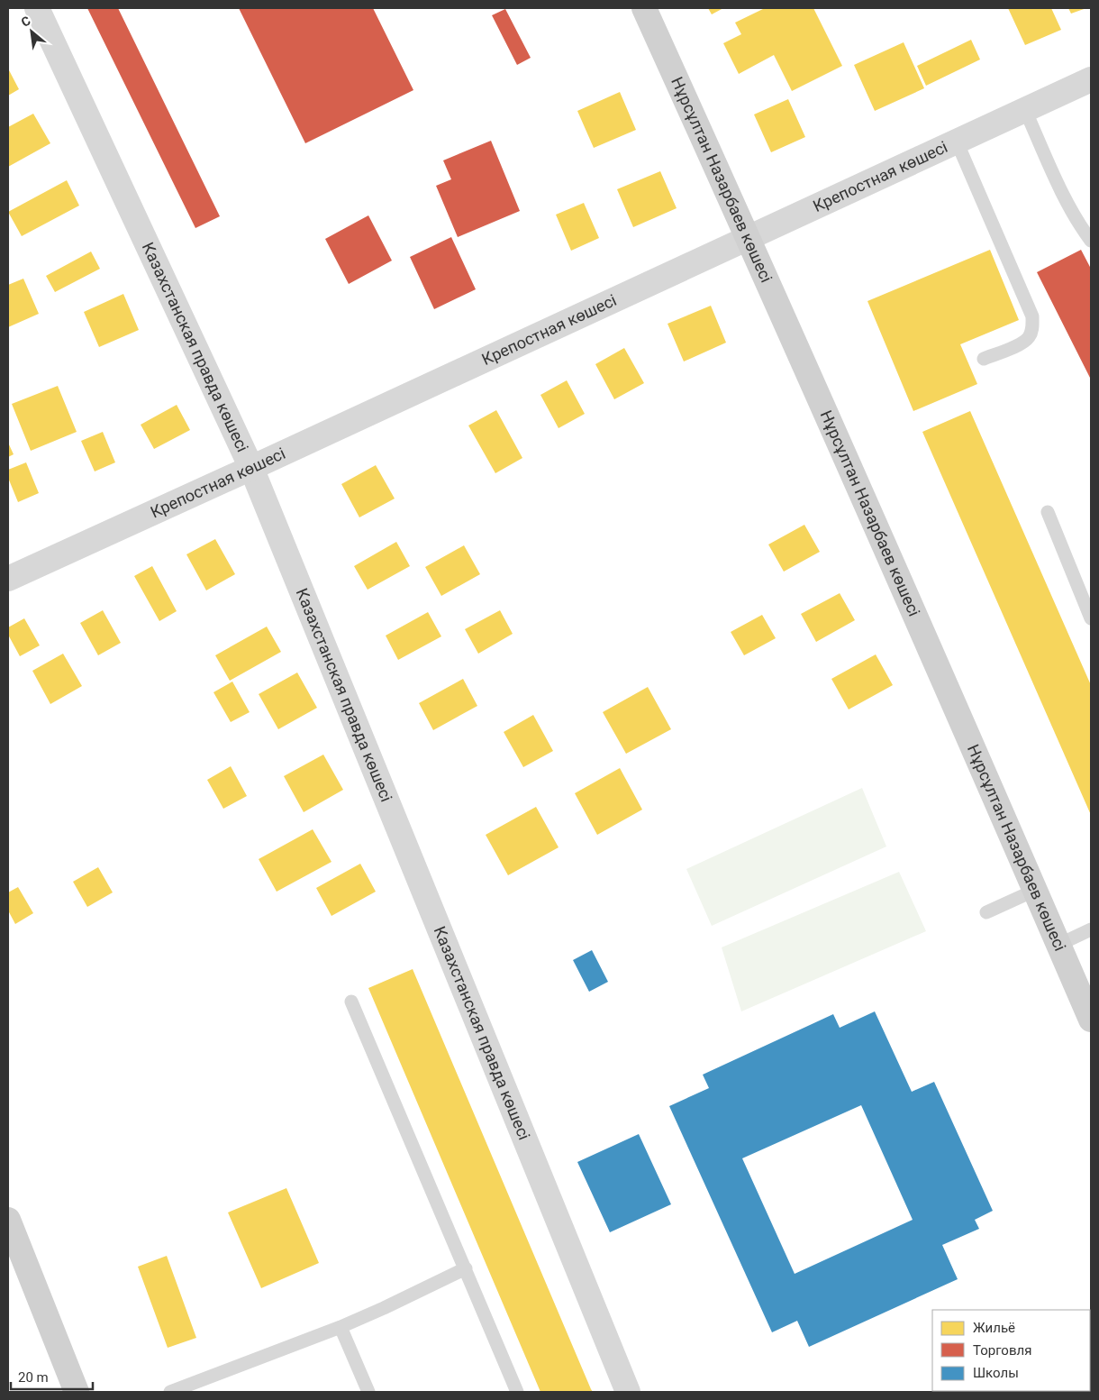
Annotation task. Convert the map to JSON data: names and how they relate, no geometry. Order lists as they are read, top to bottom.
{
  "streets": {
    "main road": ["Нұрсұлтан Назарбаев көшесі"],
    "street": ["Крепостная көшесі", "Казахстанская правда көшесі"]
  },
  "crossings": [
    ["Крепостная көшесі", "Нұрсұлтан Назарбаев көшесі"],
    ["Крепостная көшесі", "Казахстанская правда көшесі"]
  ],
  "legend": ["Жильё", "Торговля", "Школы"],
  "scale_bar": "20 m",
  "north": "top left"
}
